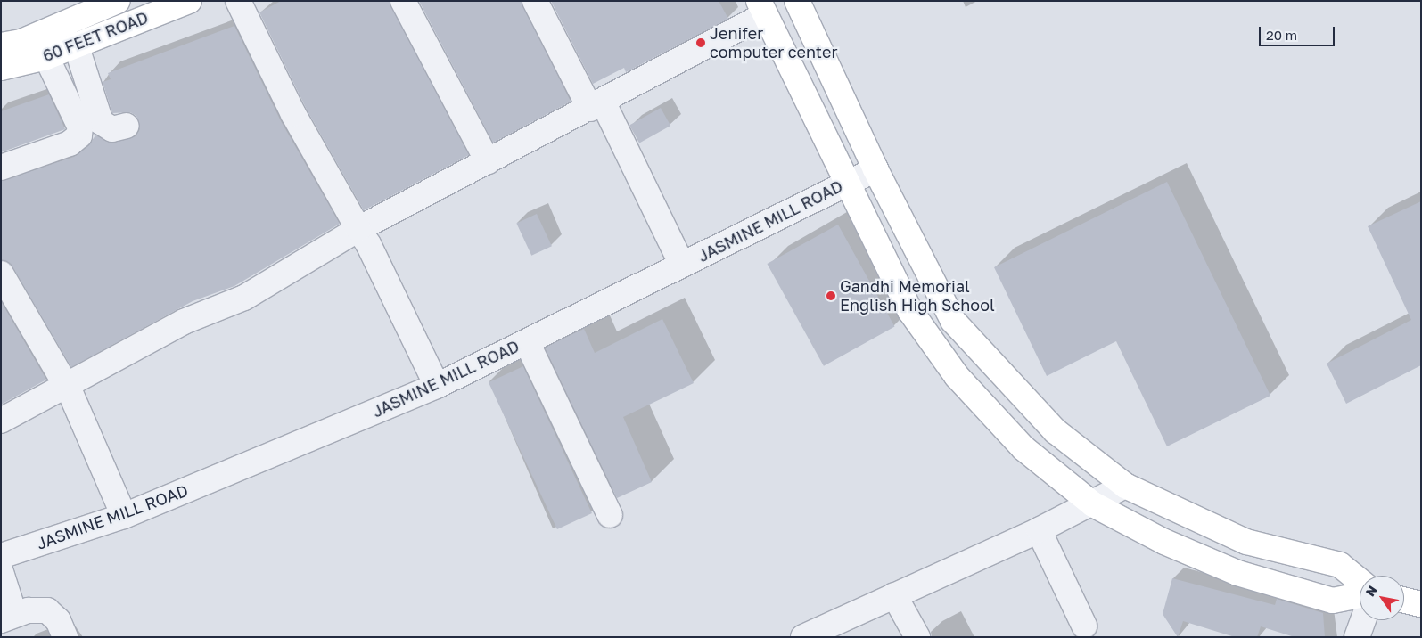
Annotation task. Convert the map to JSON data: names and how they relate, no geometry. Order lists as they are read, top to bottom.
{
  "streets": {
    "main road": ["60 FEET ROAD"],
    "street": ["JASMINE MILL ROAD"]
  },
  "places": ["Jenifer computer center", "Gandhi Memorial English High School"],
  "scale_bar": "20 m",
  "north": "top left"
}
